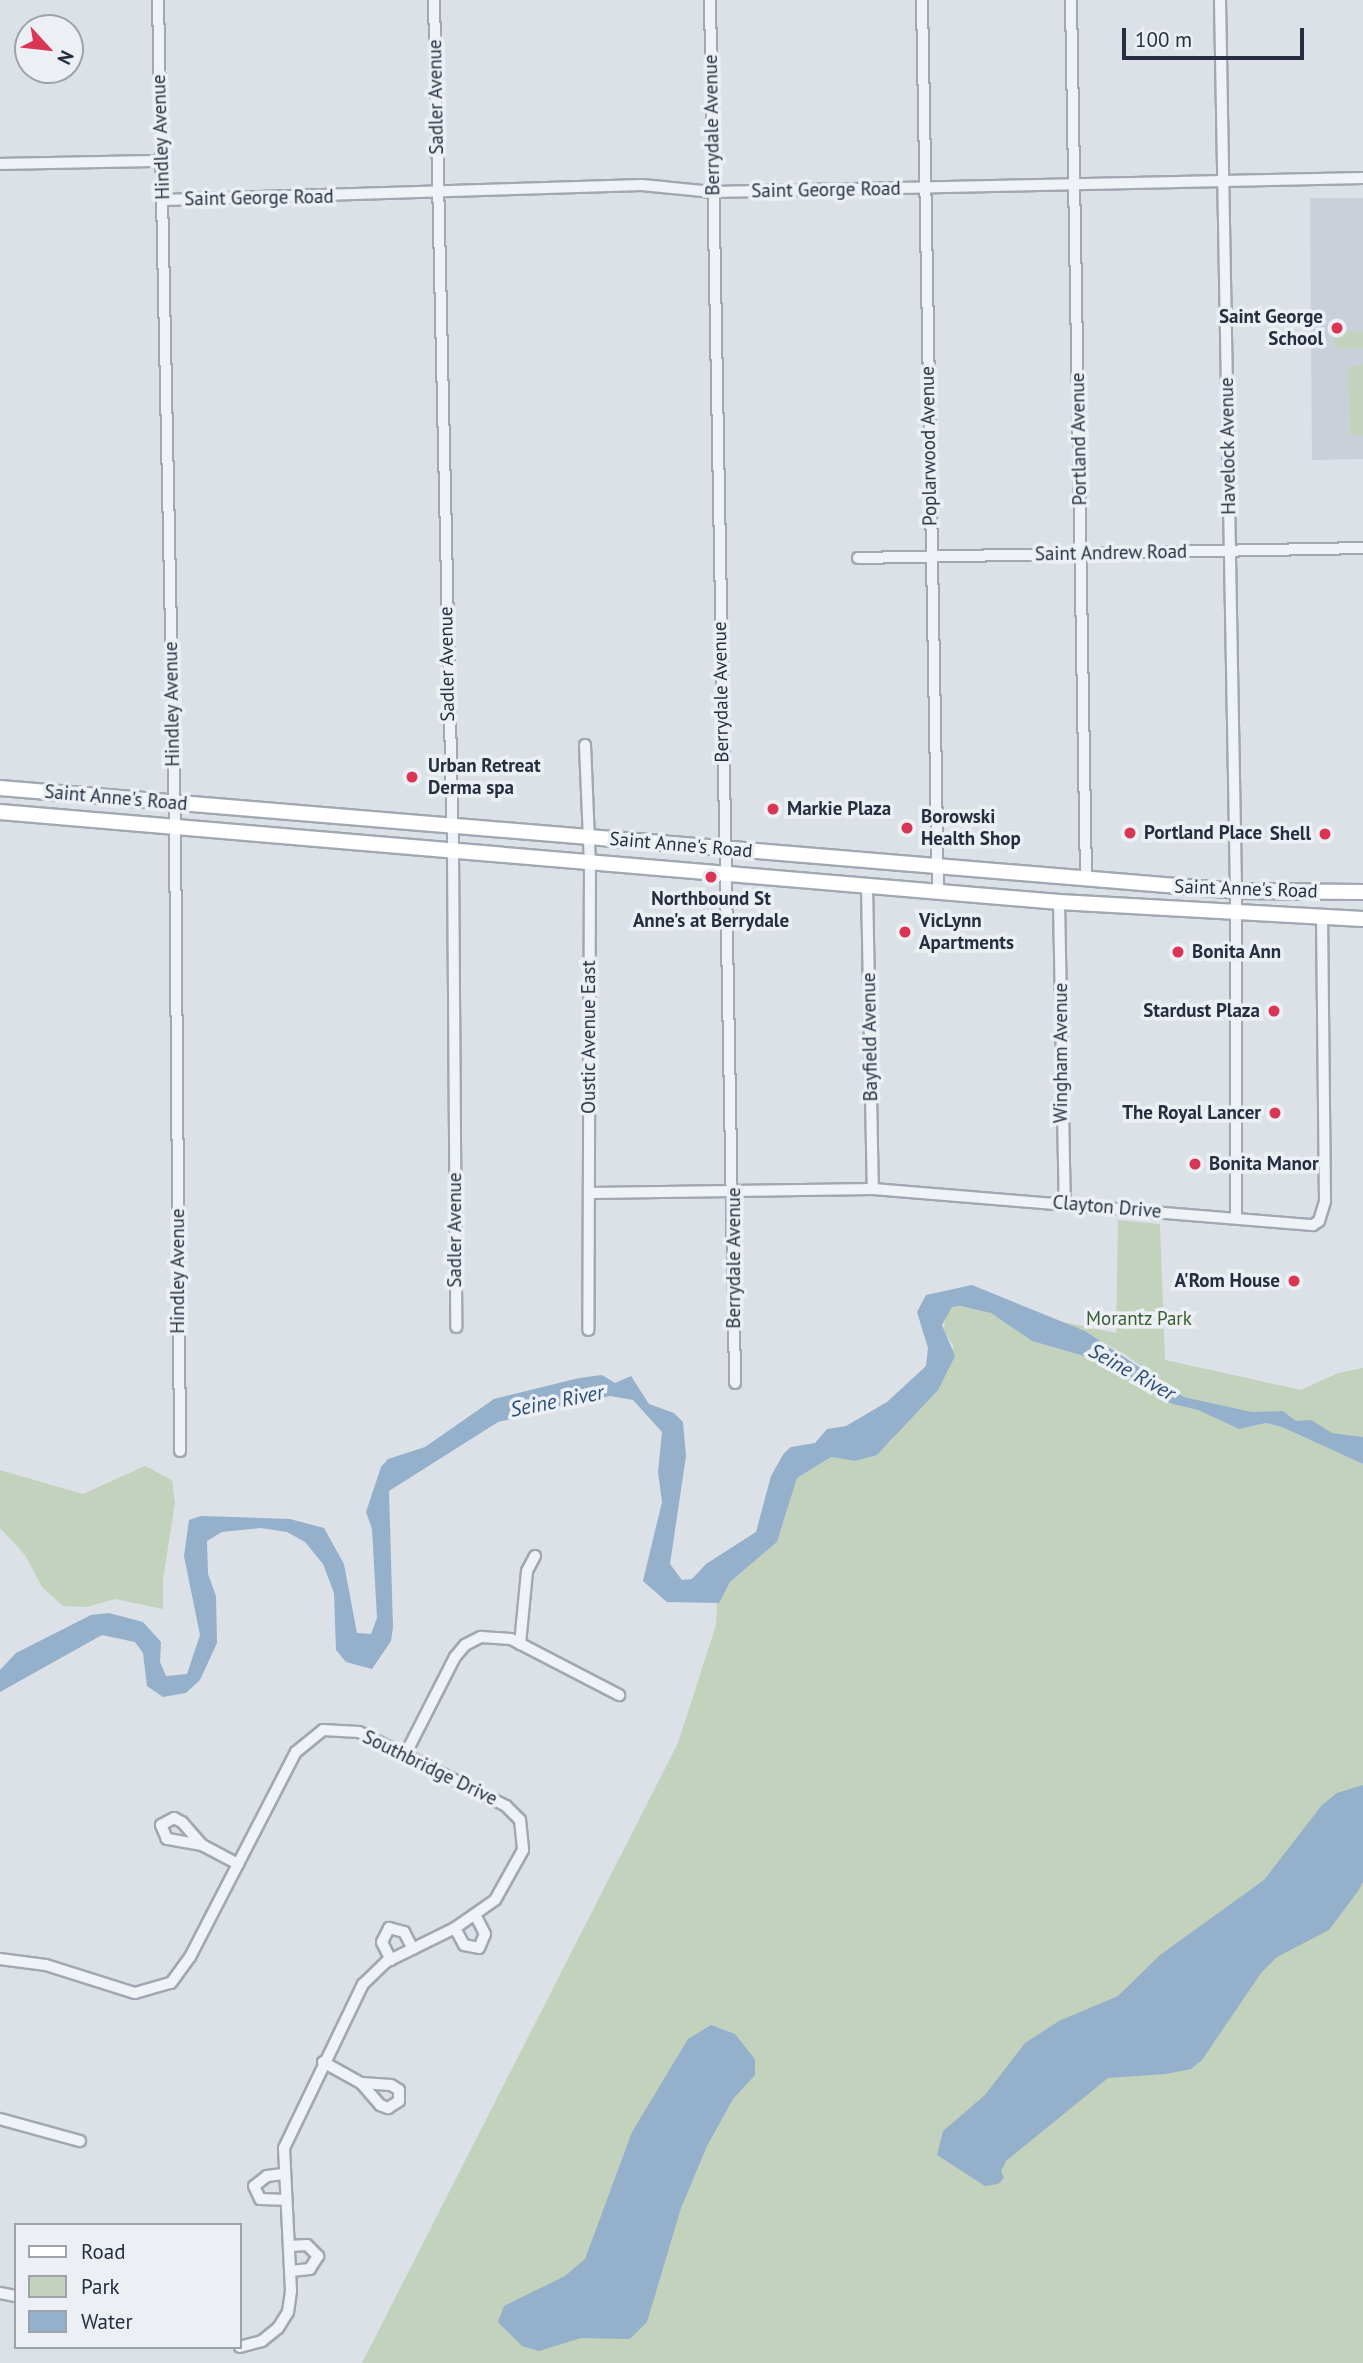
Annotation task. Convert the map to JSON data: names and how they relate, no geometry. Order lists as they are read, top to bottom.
{
  "streets": {
    "main road": ["Saint Anne's Road"],
    "street": [
      "Sadler Avenue",
      "Berrydale Avenue",
      "Hindley Avenue",
      "Saint George Road",
      "Portland Avenue",
      "Poplarwood Avenue",
      "Havelock Avenue",
      "Saint Andrew Road",
      "Oustic Avenue East",
      "Bayfield Avenue",
      "Wingham Avenue",
      "Clayton Drive",
      "Southbridge Drive"
    ]
  },
  "crossings": [
    ["Sadler Avenue", "Saint George Road"],
    ["Sadler Avenue", "Saint Anne's Road"],
    ["Berrydale Avenue", "Saint George Road"],
    ["Berrydale Avenue", "Saint Anne's Road"],
    ["Berrydale Avenue", "Clayton Drive"],
    ["Hindley Avenue", "Saint George Road"],
    ["Hindley Avenue", "Saint Anne's Road"],
    ["Saint George Road", "Portland Avenue"],
    ["Saint George Road", "Poplarwood Avenue"],
    ["Saint George Road", "Havelock Avenue"],
    ["Portland Avenue", "Saint Andrew Road"],
    ["Portland Avenue", "Saint Anne's Road"],
    ["Poplarwood Avenue", "Saint Andrew Road"],
    ["Poplarwood Avenue", "Saint Anne's Road"],
    ["Havelock Avenue", "Saint Andrew Road"],
    ["Havelock Avenue", "Saint Anne's Road"],
    ["Havelock Avenue", "Clayton Drive"],
    ["Saint Anne's Road", "Oustic Avenue East"],
    ["Saint Anne's Road", "Bayfield Avenue"],
    ["Saint Anne's Road", "Wingham Avenue"],
    ["Saint Anne's Road", "Clayton Drive"],
    ["Oustic Avenue East", "Clayton Drive"],
    ["Bayfield Avenue", "Clayton Drive"],
    ["Wingham Avenue", "Clayton Drive"]
  ],
  "water": ["Seine River"],
  "parks": ["Morantz Park"],
  "places": [
    "Saint George School",
    "Urban Retreat Derma spa",
    "Markie Plaza",
    "Borowski Health Shop",
    "Portland Place",
    "Shell",
    "Northbound St Anne's at Berrydale",
    "VicLynn Apartments",
    "Bonita Ann",
    "Stardust Plaza",
    "The Royal Lancer",
    "Bonita Manor",
    "A'Rom House"
  ],
  "legend": ["Road", "Park", "Water"],
  "scale_bar": "100 m",
  "north": "bottom right"
}
